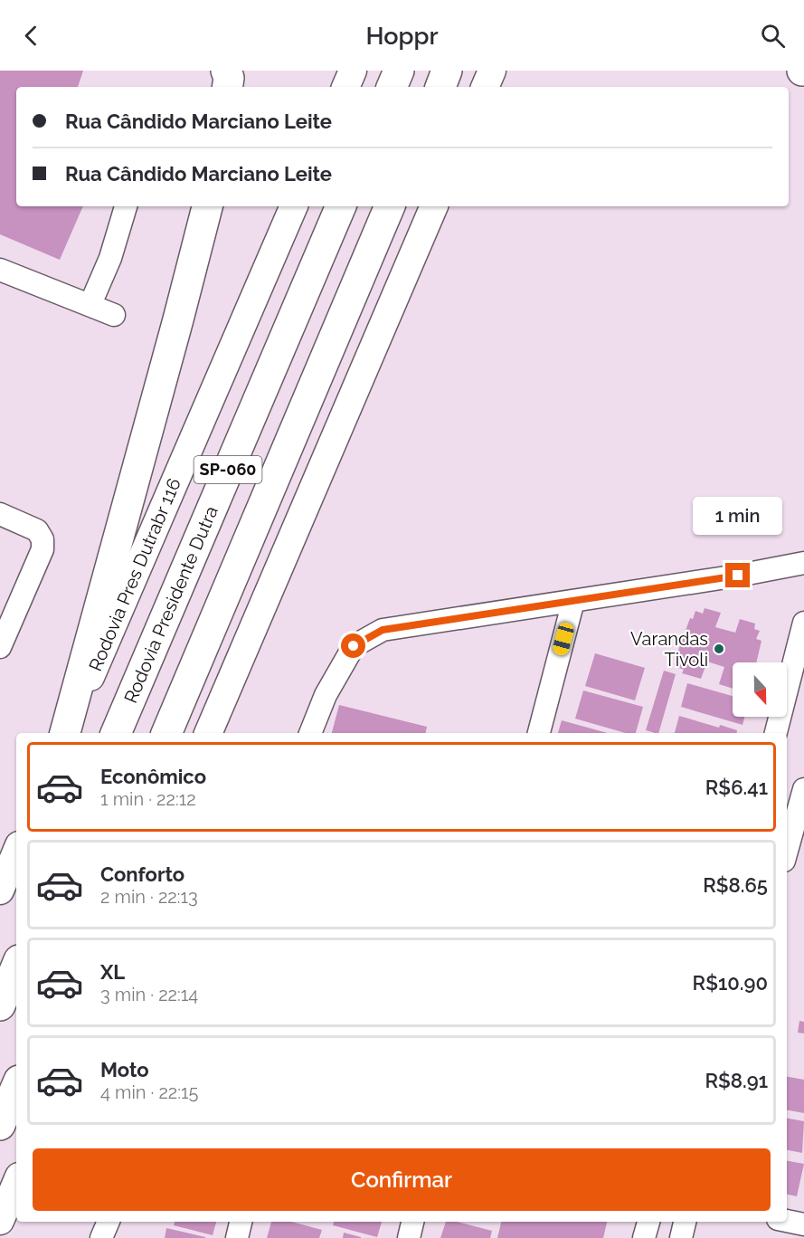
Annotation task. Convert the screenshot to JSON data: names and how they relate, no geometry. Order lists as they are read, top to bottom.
{
  "streets": {
    "highway": ["SP-060", "Rodovia Presidente Dutra"],
    "main road": ["Rodovia Pres Dutrabr 116"]
  },
  "places": ["Varandas Tivoli"],
  "north": "bottom",
  "page": {
    "header": "Hoppr",
    "banner": ["Rua Cândido Marciano Leite", "Rua Cândido Marciano Leite"],
    "bubble": "1 min",
    "list": [
      {
        "name": "Econômico",
        "note": "1 min · 22:12",
        "value": "R$6.41"
      },
      {
        "name": "Conforto",
        "note": "2 min · 22:13",
        "value": "R$8.65"
      },
      {
        "name": "XL",
        "note": "3 min · 22:14",
        "value": "R$10.90"
      },
      {
        "name": "Moto",
        "note": "4 min · 22:15",
        "value": "R$8.91"
      }
    ],
    "buttons": "Confirmar"
  }
}
